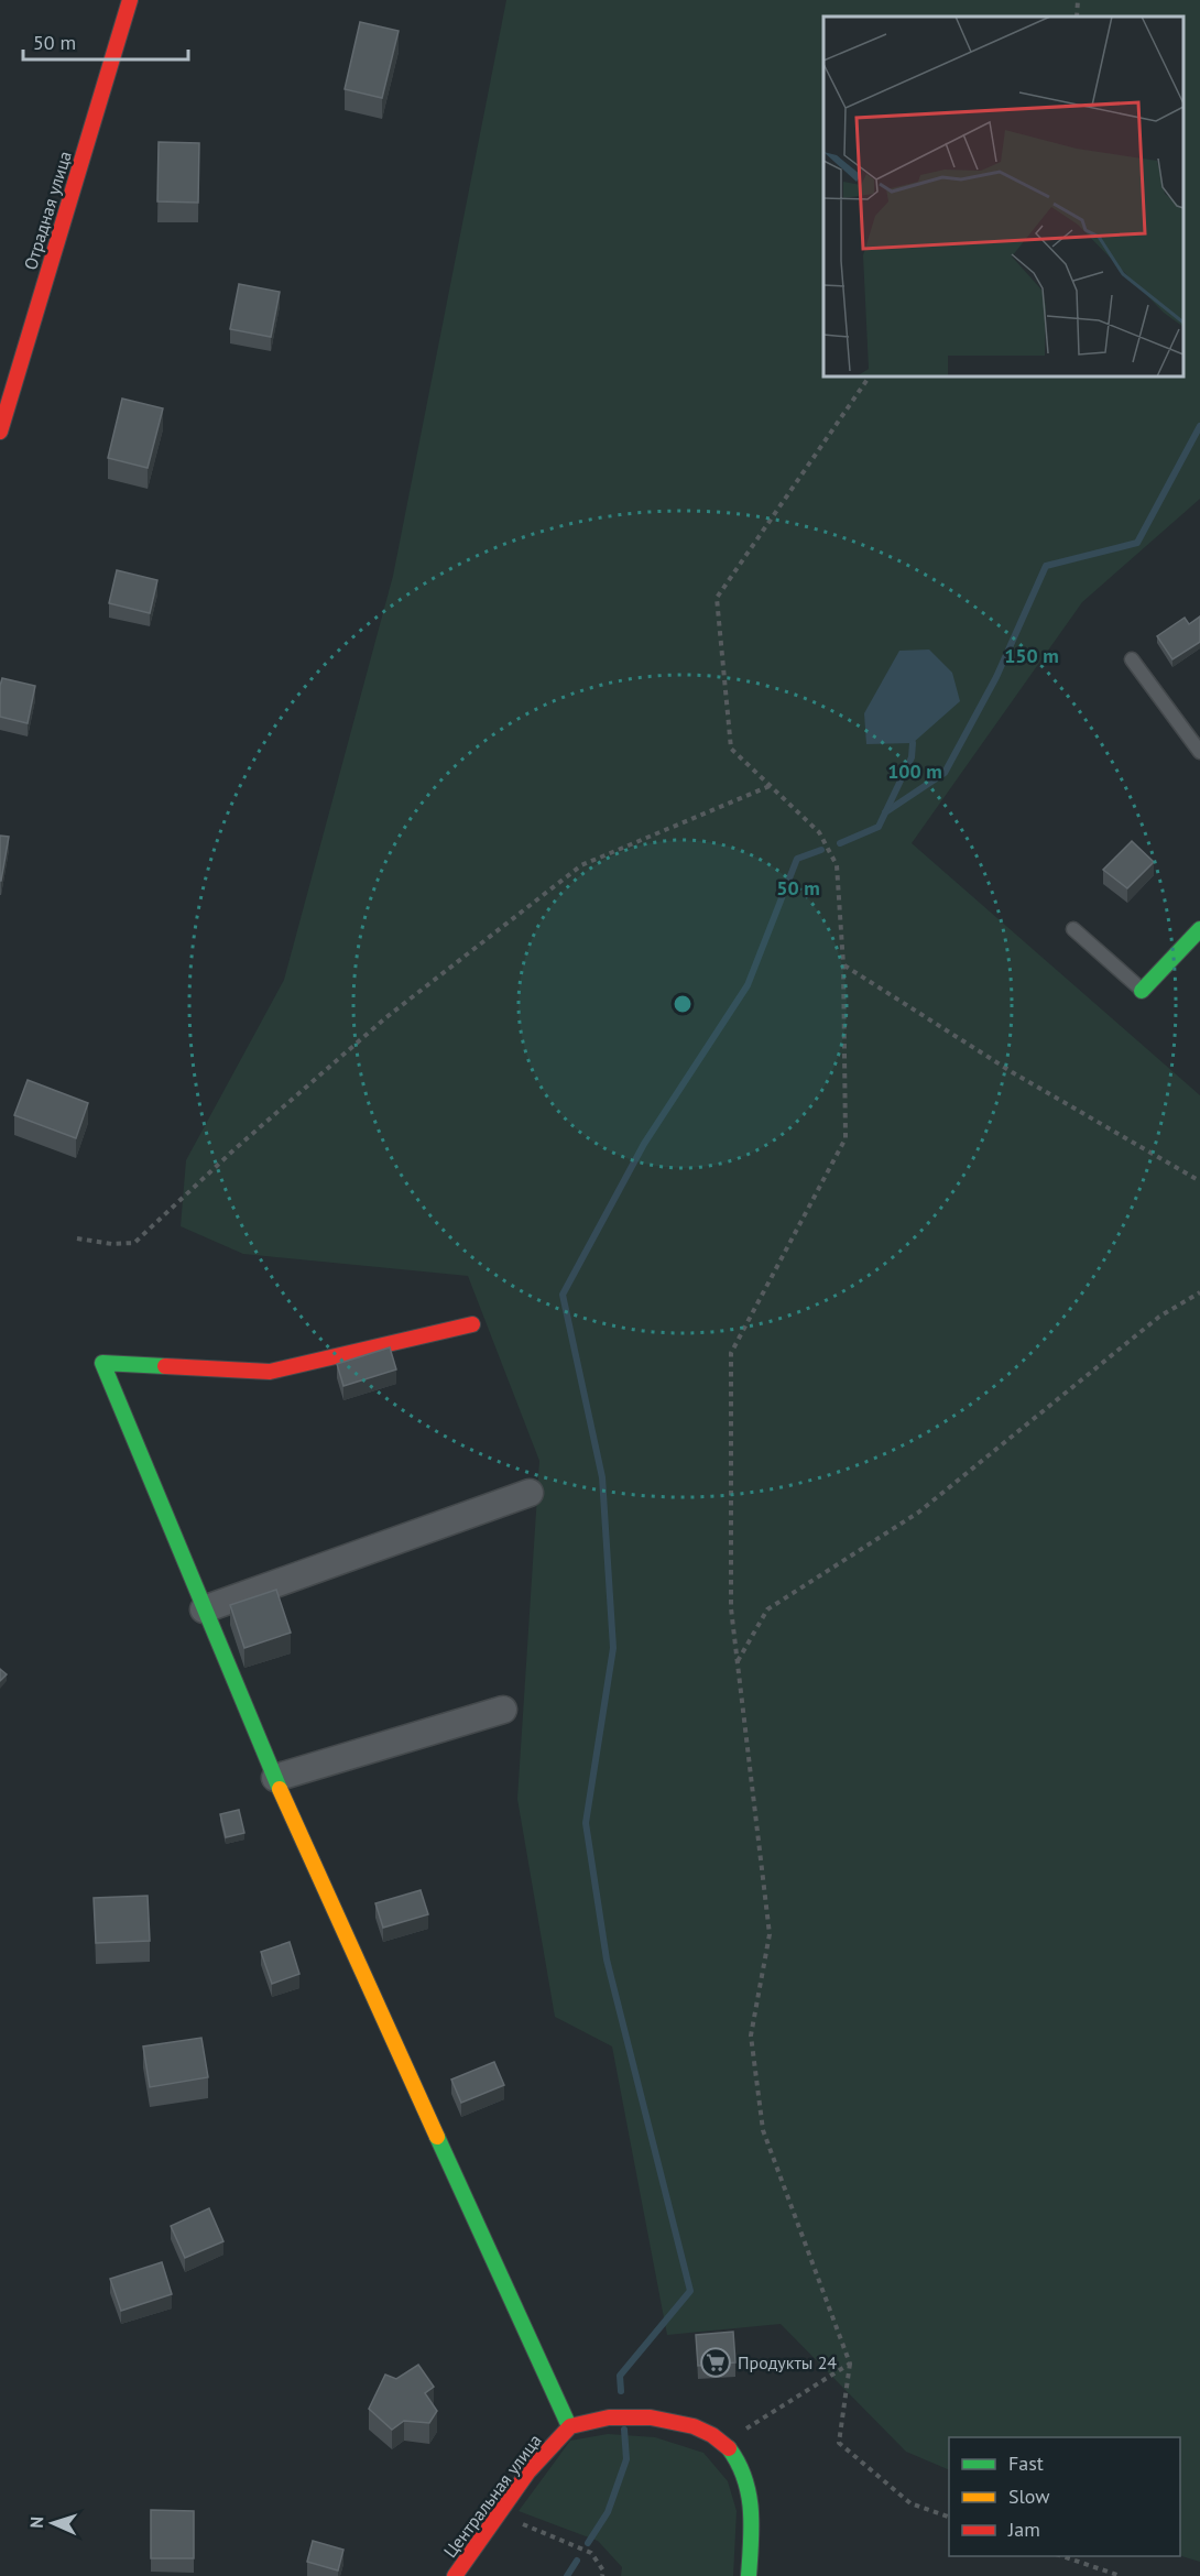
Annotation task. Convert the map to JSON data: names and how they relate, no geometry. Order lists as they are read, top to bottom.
{
  "streets": {
    "street": ["Отрадная улица", "Центральная улица"]
  },
  "places": {
    "supermarket": ["Продукты 24"]
  },
  "legend": ["Fast", "Slow", "Jam"],
  "scale_bar": "50 m",
  "north": "left",
  "rings": ["150 m", "100 m", "50 m"]
}
